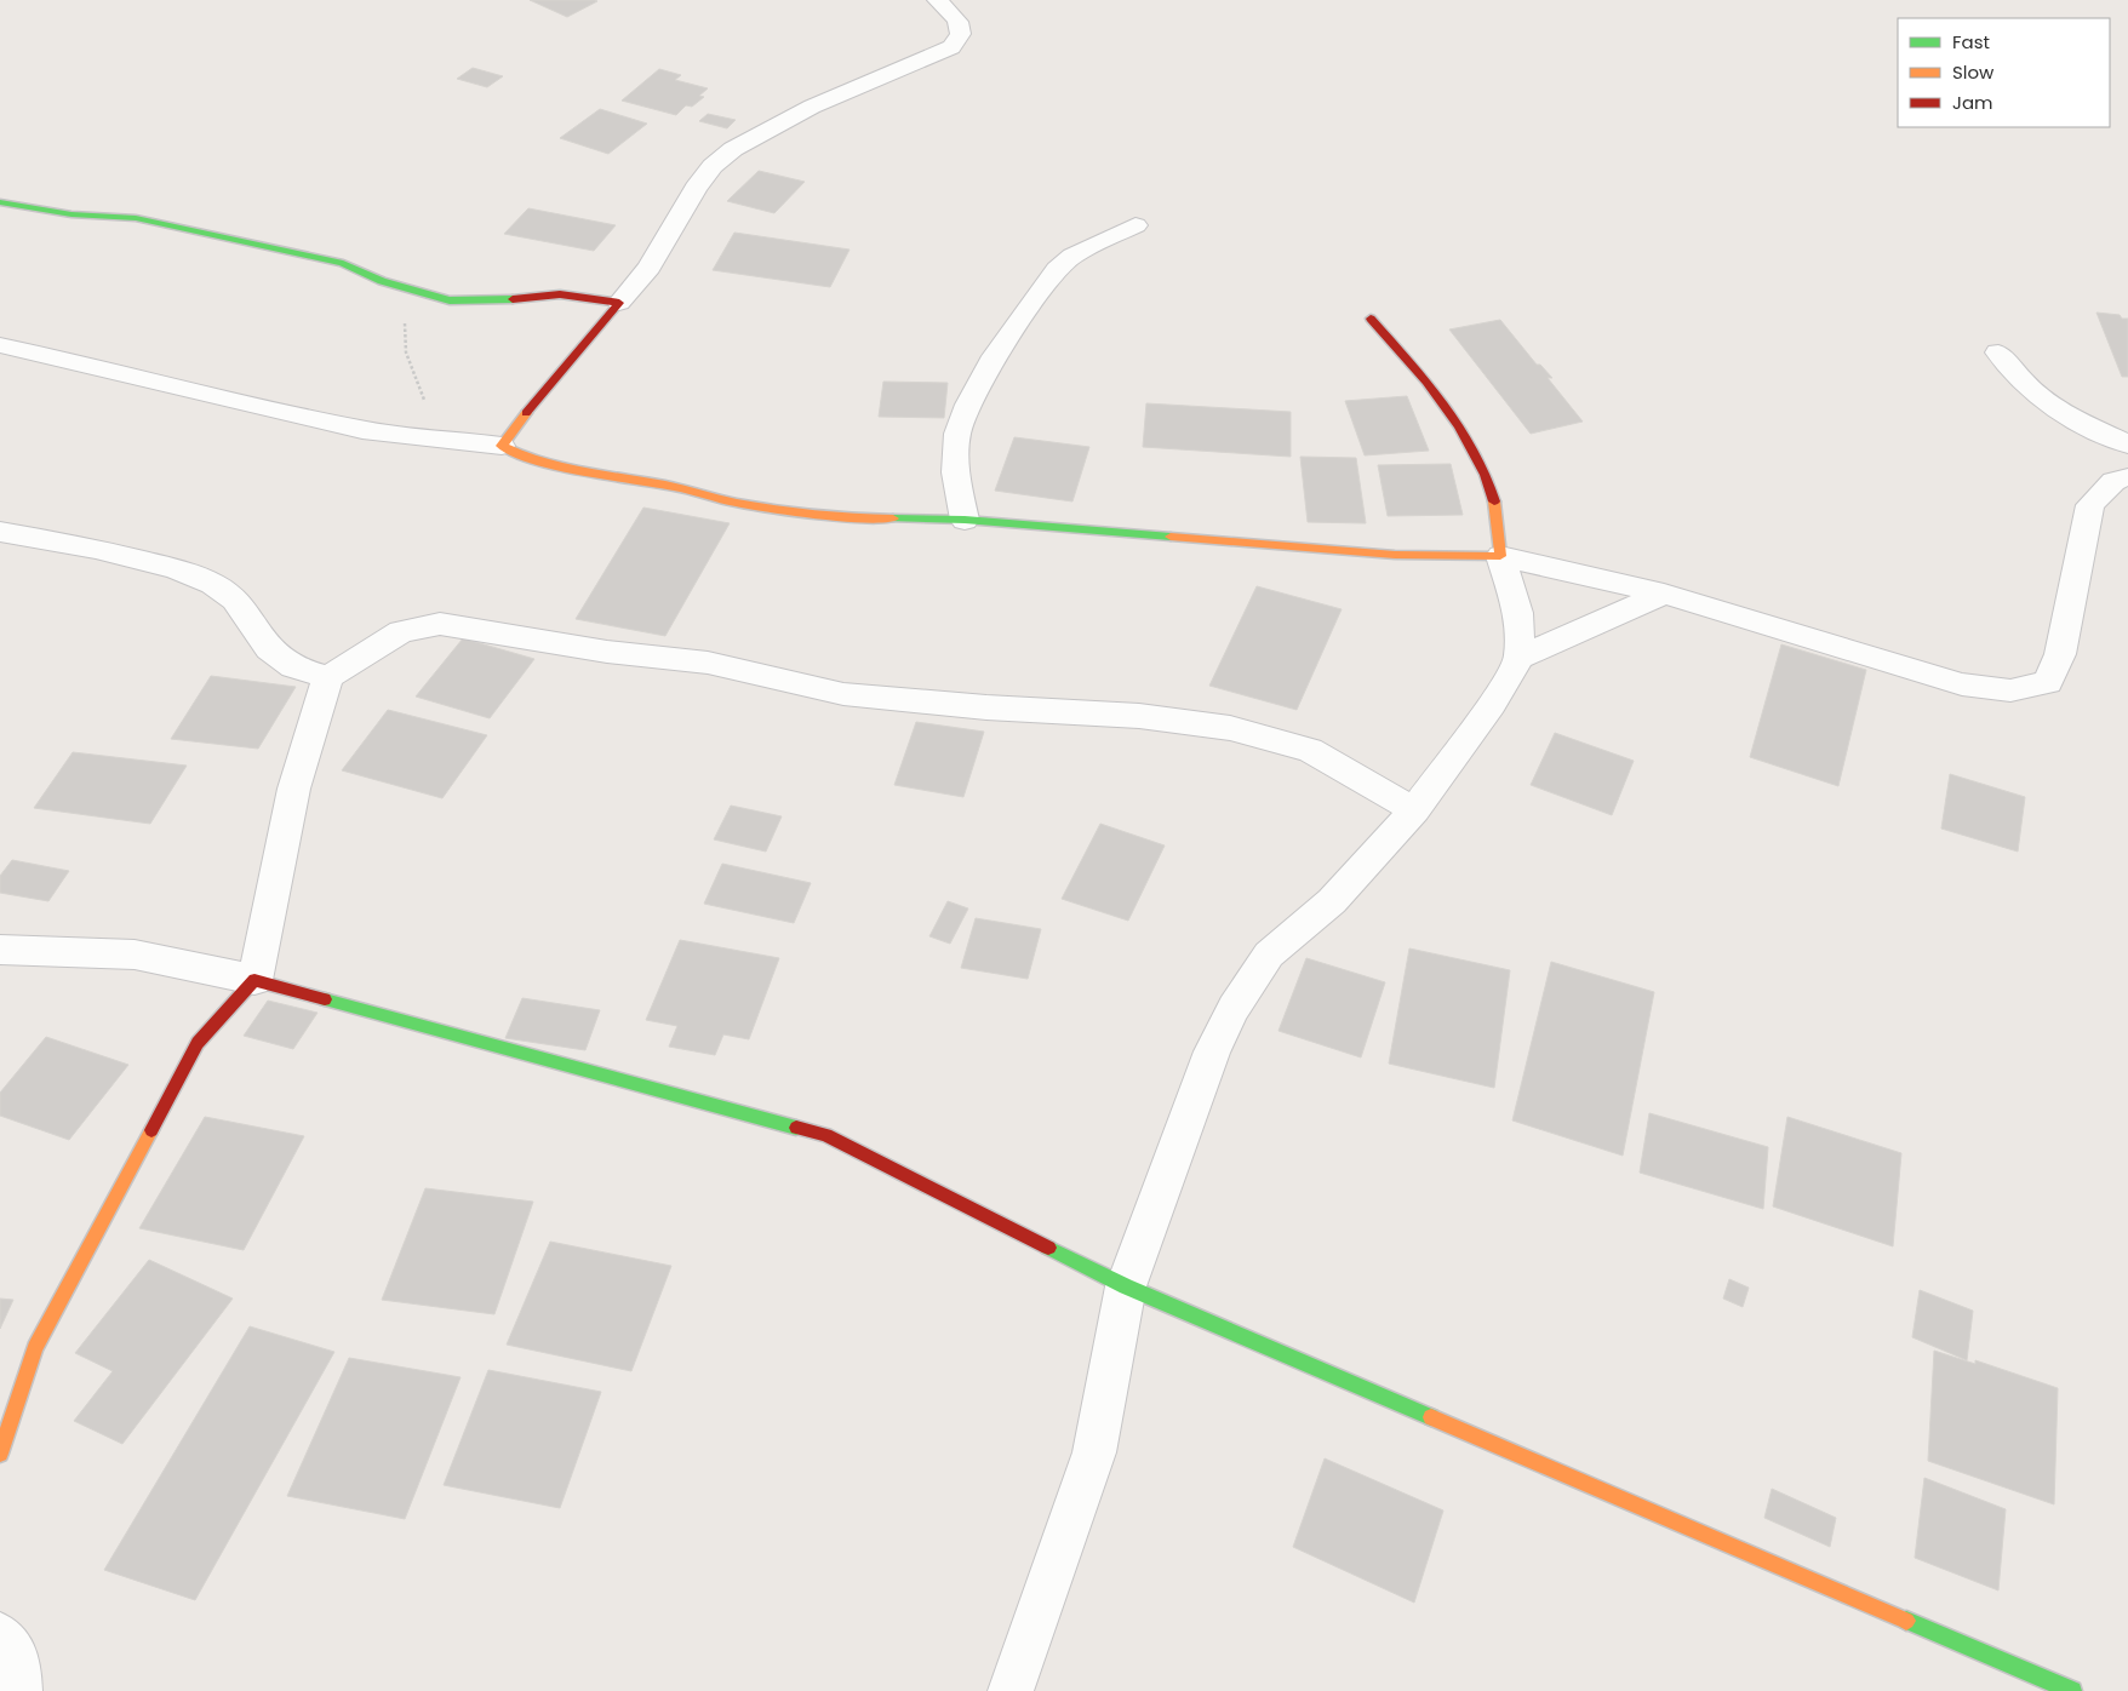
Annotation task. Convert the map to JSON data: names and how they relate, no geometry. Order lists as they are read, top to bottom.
{
  "legend": ["Fast", "Slow", "Jam"]
}
